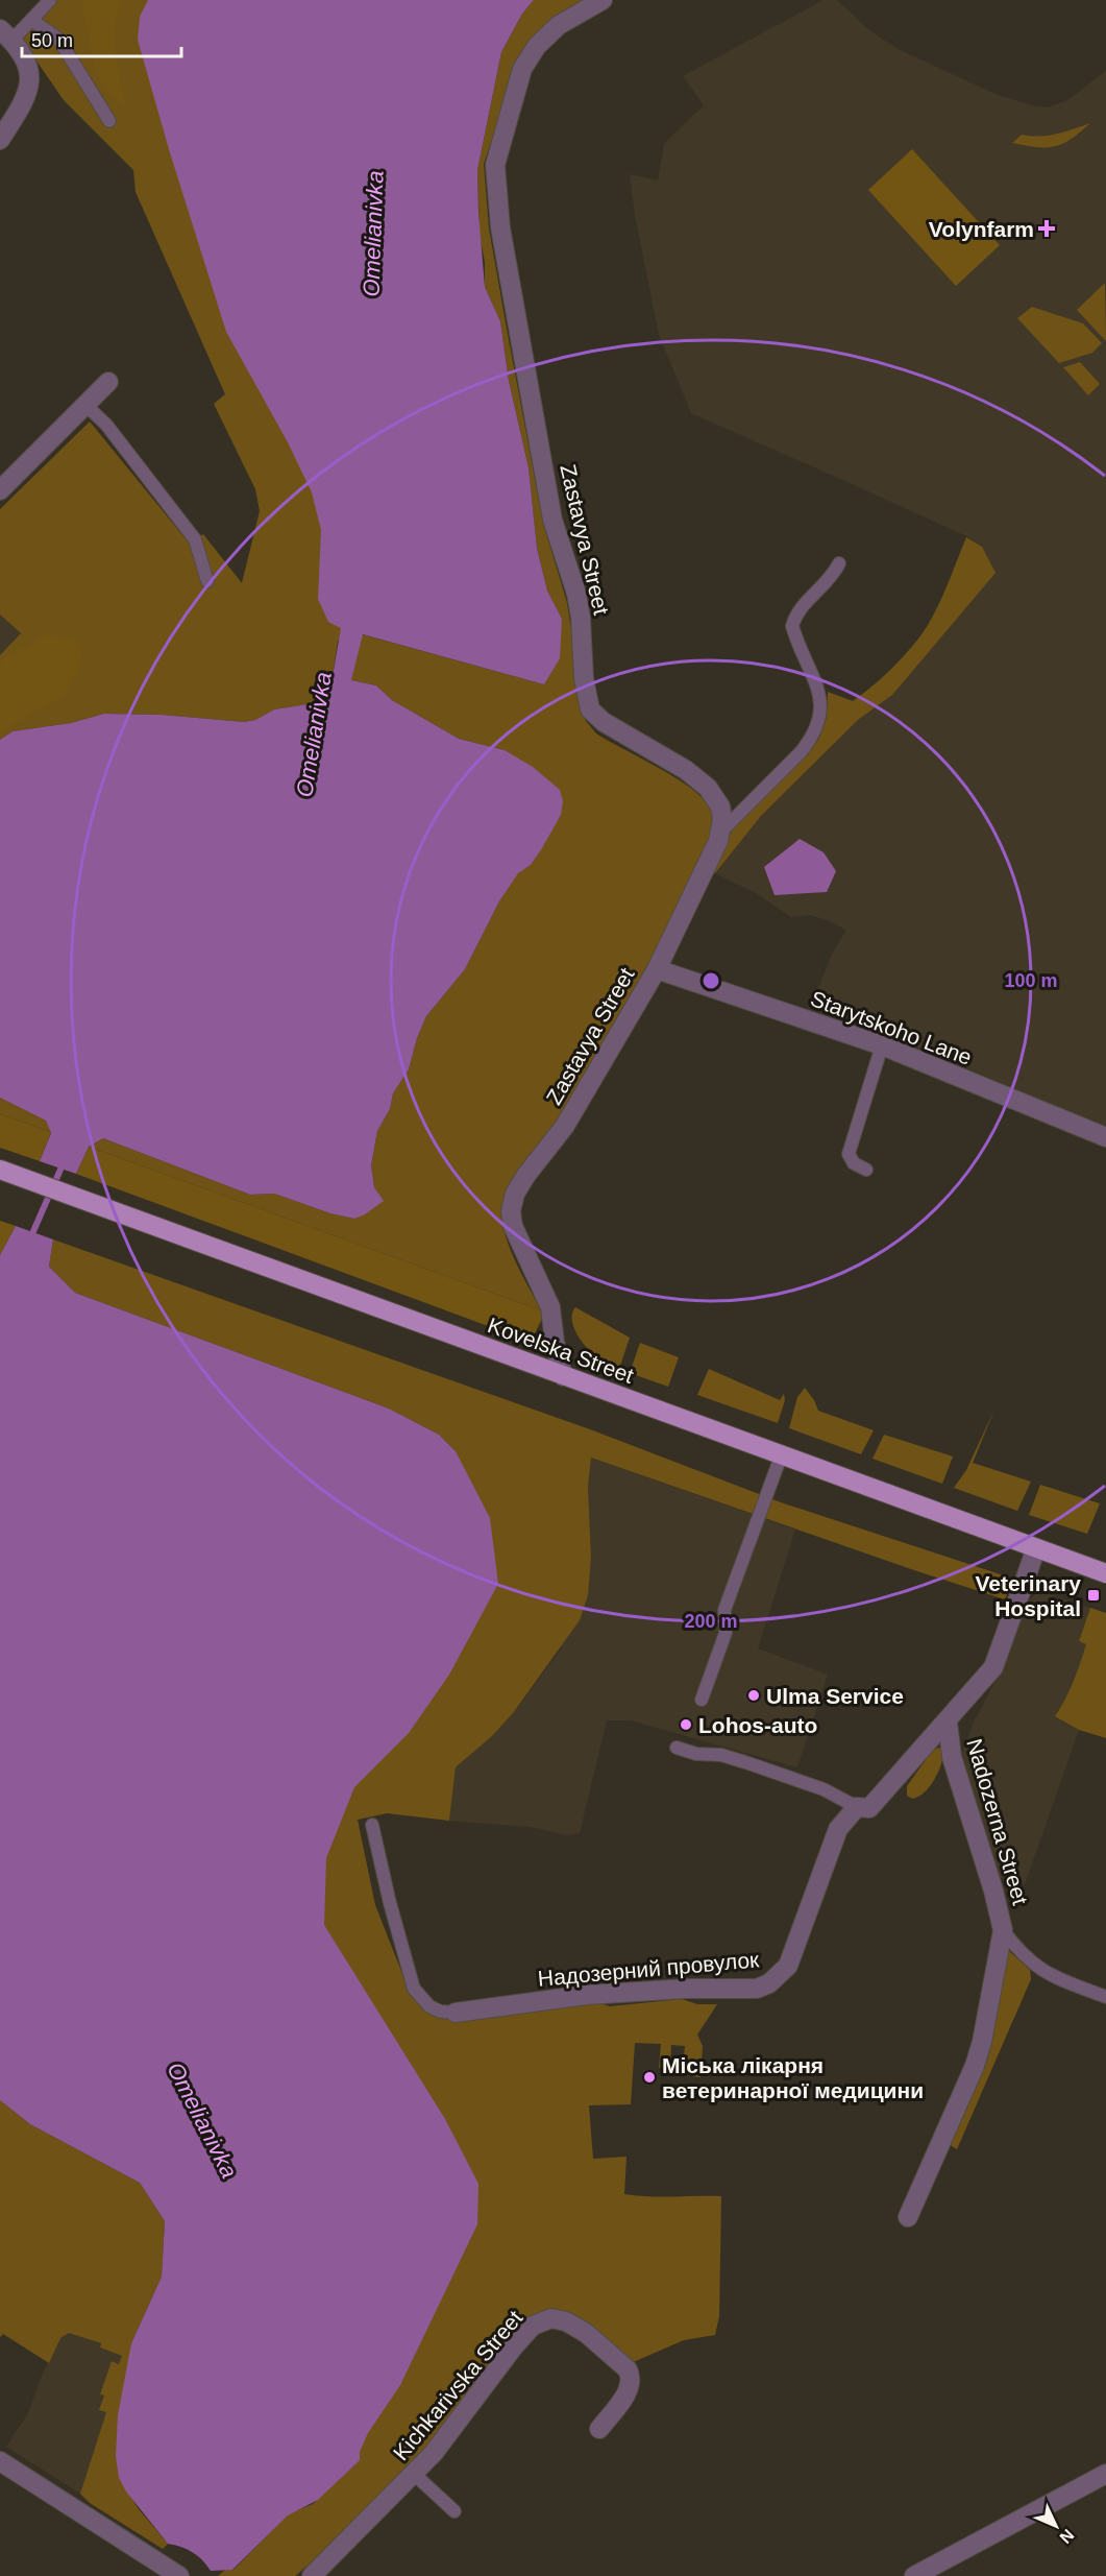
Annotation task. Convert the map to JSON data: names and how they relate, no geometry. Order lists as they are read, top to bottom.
{
  "streets": {
    "main road": ["Kovelska Street"],
    "street": [
      "Zastavya Street",
      "Starytskoho Lane",
      "Nadozerna Street",
      "Надозерний провулок",
      "Kichkarivska Street"
    ]
  },
  "crossings": [
    ["Zastavya Street", "Starytskoho Lane"],
    ["Zastavya Street", "Kovelska Street"],
    ["Kovelska Street", "Надозерний провулок"],
    ["Nadozerna Street", "Надозерний провулок"]
  ],
  "water": ["Omelianivka"],
  "places": {
    "health": ["Volynfarm"],
    "transit": ["Veterinary Hospital"],
    "other": ["Ulma Service", "Lohos-auto", "Міська лікарня ветеринарної медицини"]
  },
  "scale_bar": "50 m",
  "north": "bottom right",
  "rings": ["100 m", "200 m"]
}
